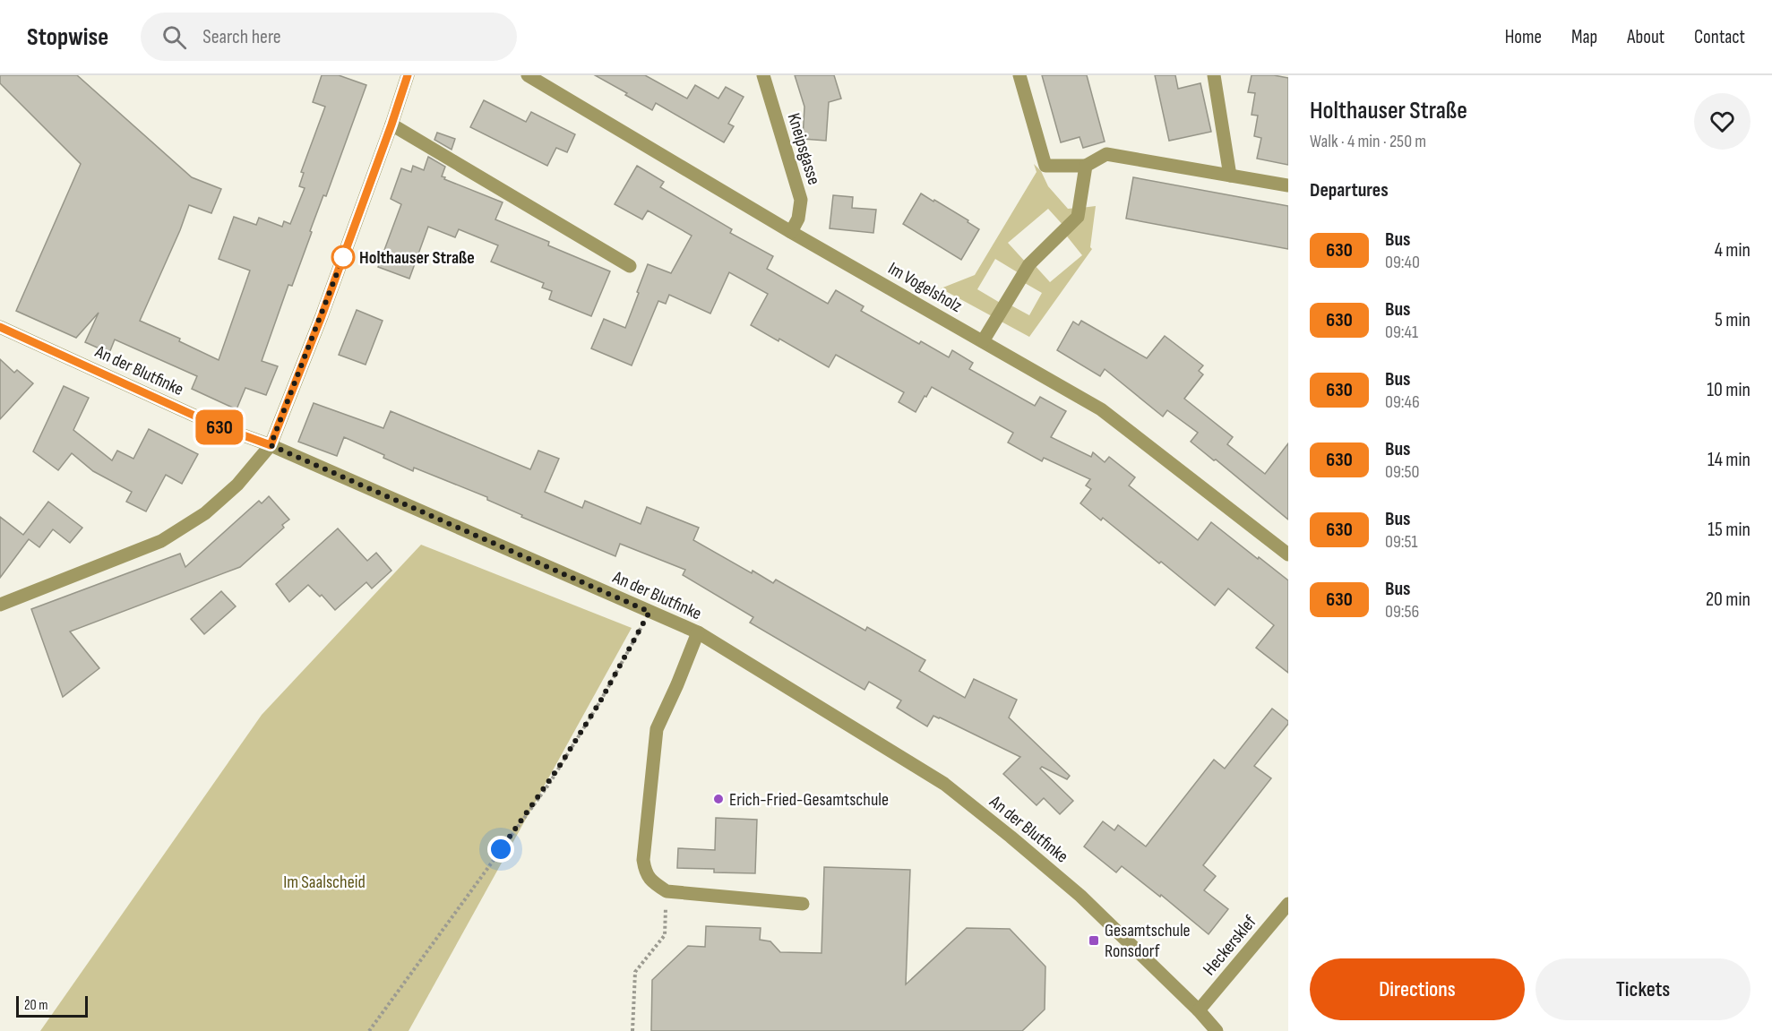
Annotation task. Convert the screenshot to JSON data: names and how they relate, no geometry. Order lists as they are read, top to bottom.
{
  "streets": {
    "street": [
      "Kneipsgasse",
      "Im Vogelsholz",
      "An der Blutfinke",
      "Heckersklef"
    ]
  },
  "crossings": [
    ["Kneipsgasse", "Im Vogelsholz"],
    ["An der Blutfinke", "Heckersklef"]
  ],
  "parks": ["Im Saalscheid"],
  "places": {
    "other": ["Holthauser Straße", "Erich-Fried-Gesamtschule"],
    "transit": ["Gesamtschule Ronsdorf"]
  },
  "lines": ["bus line 630"],
  "scale_bar": "20 m",
  "page": {
    "header": "Stopwise",
    "search": "Search here",
    "nav": [
      "Home",
      "Map",
      "About",
      "Contact"
    ],
    "on_map": "630",
    "heading": [
      ["Holthauser Straße", "Walk · 4 min · 250 m"],
      "Departures"
    ],
    "list": [
      {
        "mark": "630",
        "name": "Bus",
        "note": "09:40",
        "value": "4 min"
      },
      {
        "mark": "630",
        "name": "Bus",
        "note": "09:41",
        "value": "5 min"
      },
      {
        "mark": "630",
        "name": "Bus",
        "note": "09:46",
        "value": "10 min"
      },
      {
        "mark": "630",
        "name": "Bus",
        "note": "09:50",
        "value": "14 min"
      },
      {
        "mark": "630",
        "name": "Bus",
        "note": "09:51",
        "value": "15 min"
      },
      {
        "mark": "630",
        "name": "Bus",
        "note": "09:56",
        "value": "20 min"
      }
    ],
    "buttons": ["Directions", "Tickets"],
    "scale": "20 m"
  }
}
